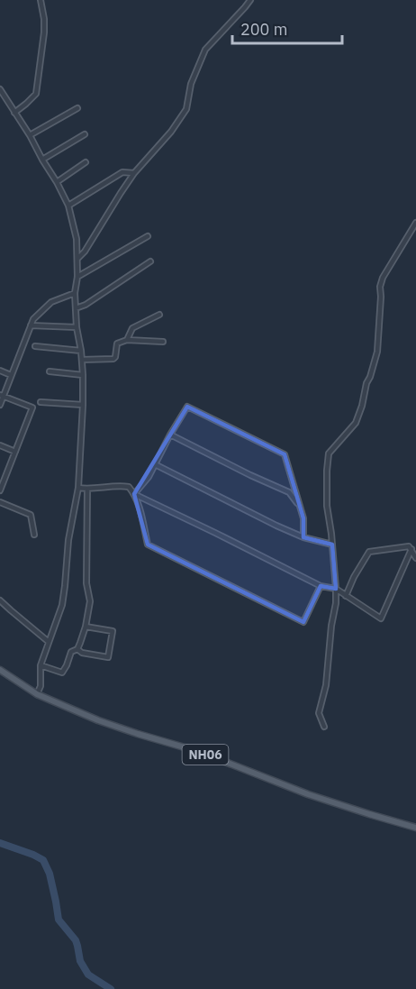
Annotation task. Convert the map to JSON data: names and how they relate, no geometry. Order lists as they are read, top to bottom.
{
  "streets": {
    "main road": ["NH06"]
  },
  "scale_bar": "200 m"
}
